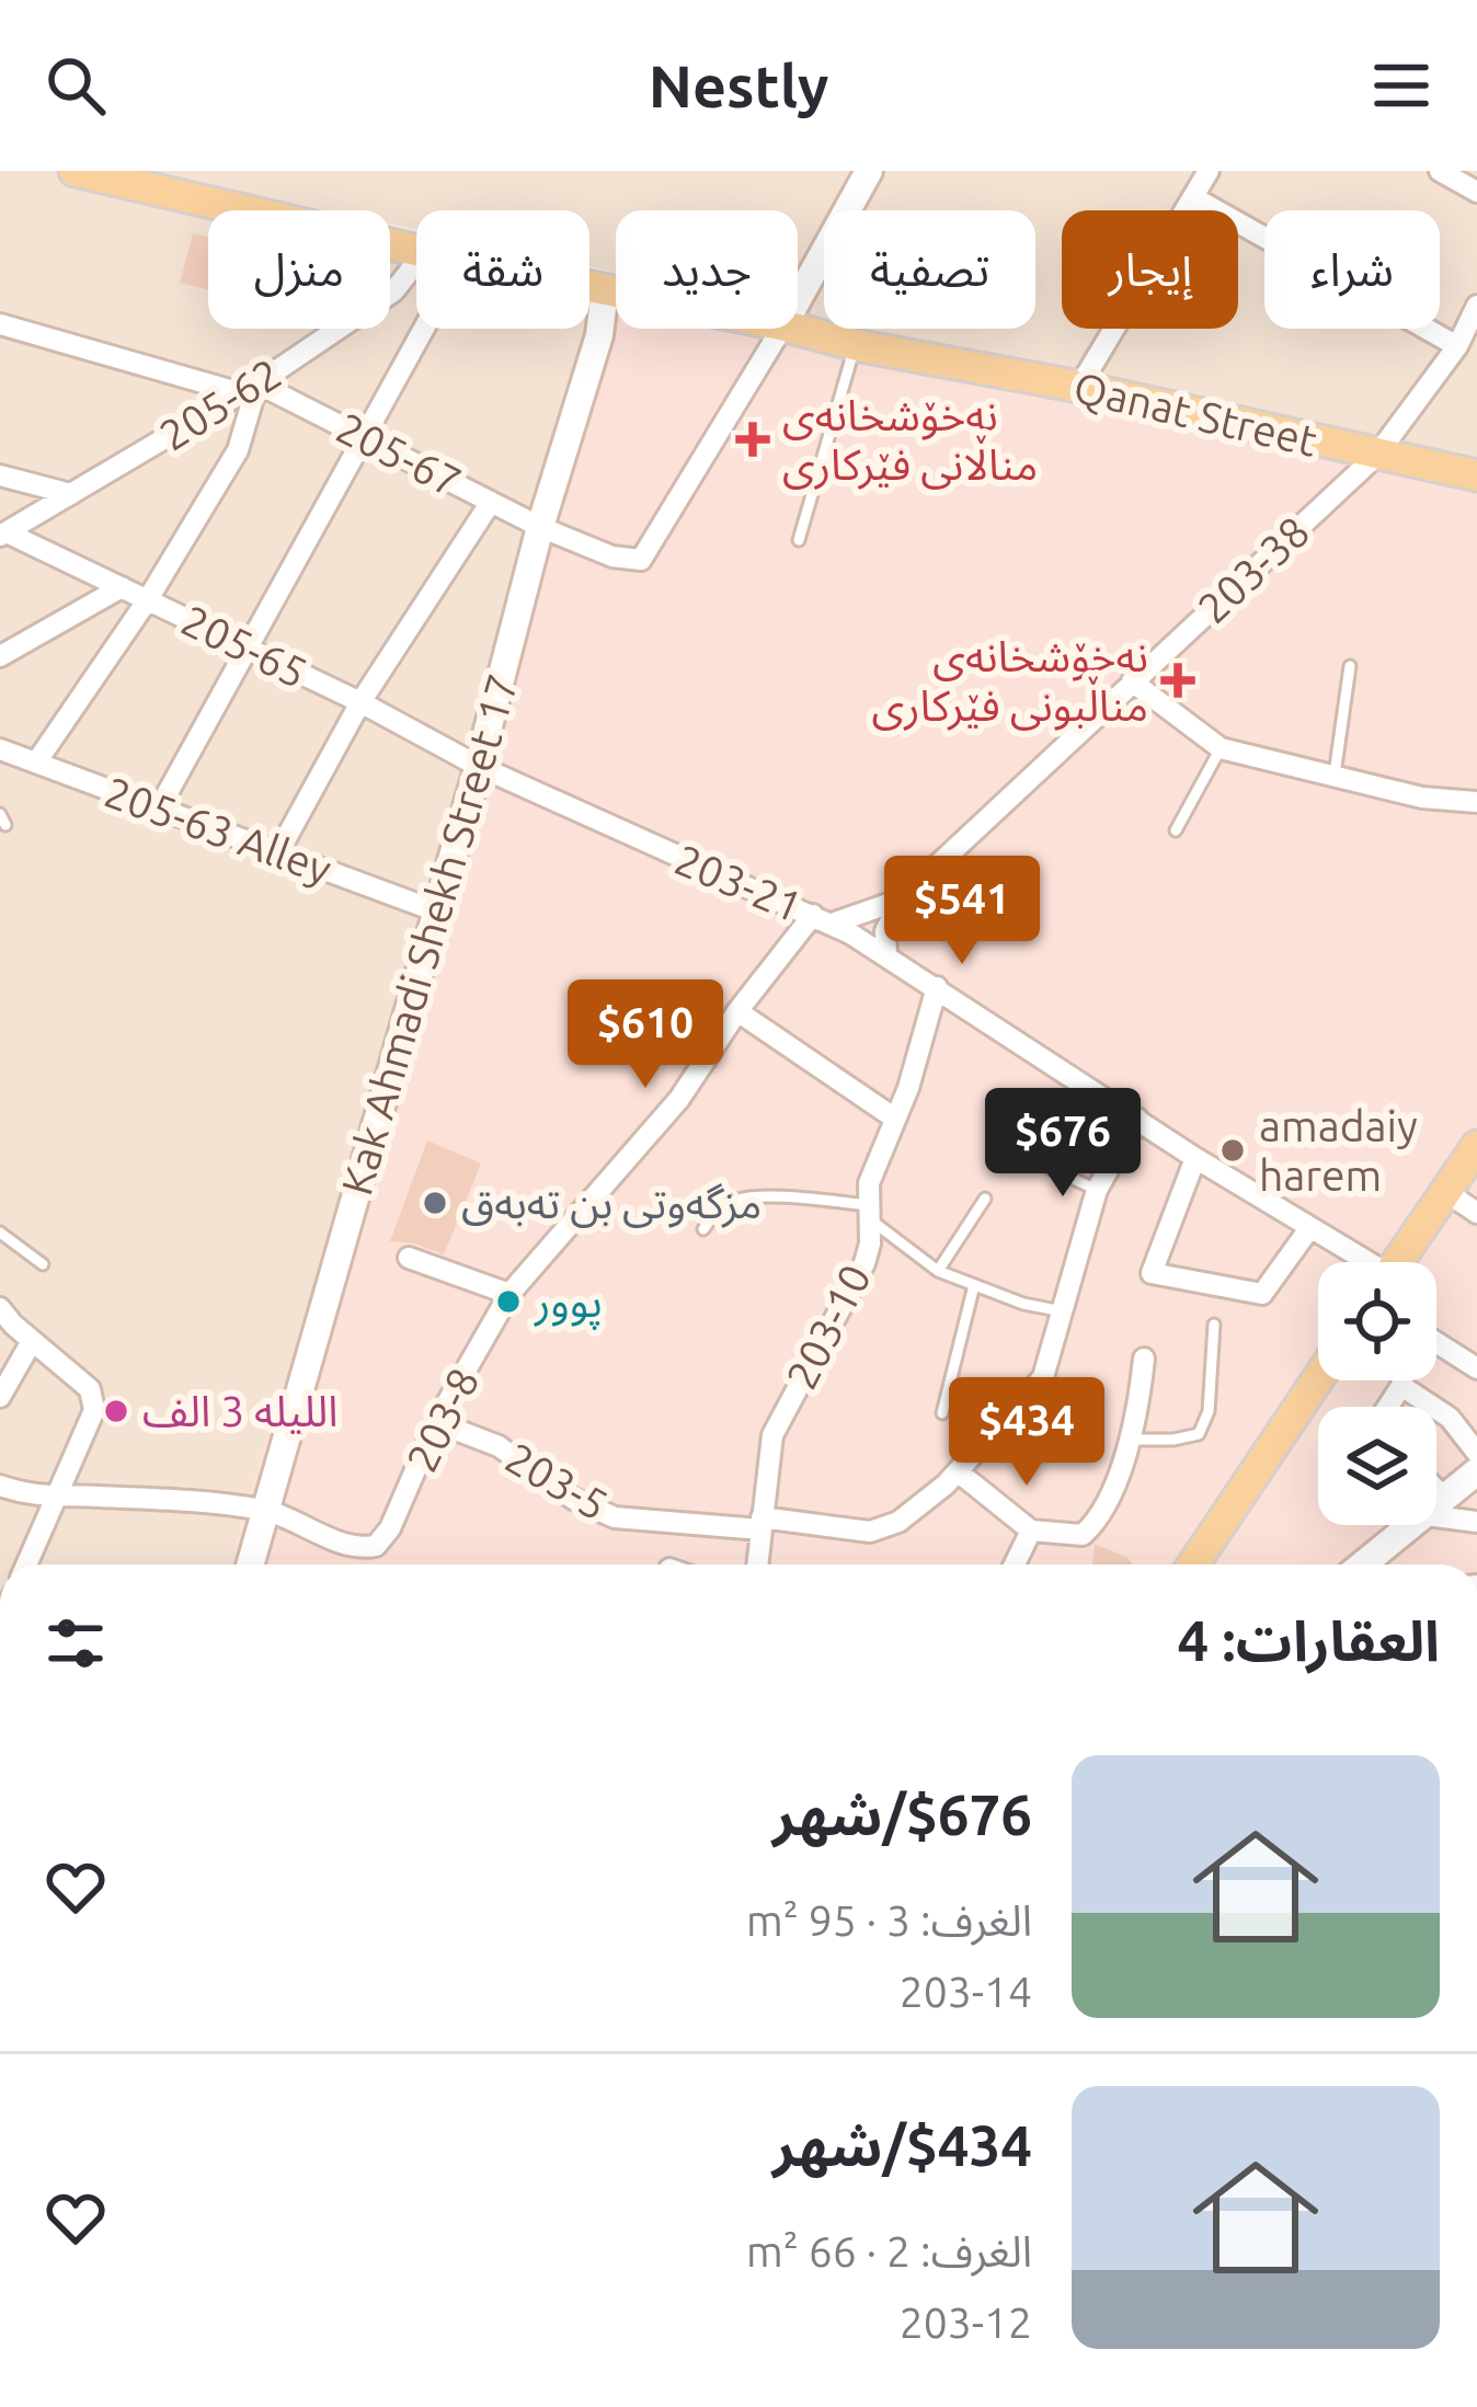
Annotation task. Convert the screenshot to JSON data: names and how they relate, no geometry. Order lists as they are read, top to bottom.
{
  "streets": {
    "main road": ["Qanat Street", "Kak Ahmadi Shekh Street 17"],
    "street": [
      "205-62",
      "205-67",
      "203-38",
      "205-65",
      "205-63 Alley",
      "203-21",
      "203-10",
      "203-8",
      "203-5"
    ]
  },
  "crossings": [
    ["205-62", "205-67"],
    ["205-62", "205-65"],
    ["Qanat Street", "203-38"],
    ["Qanat Street", "Kak Ahmadi Shekh Street 17"],
    ["205-67", "Kak Ahmadi Shekh Street 17"],
    ["203-38", "203-21"],
    ["203-38", "203-8"],
    ["205-65", "203-21"],
    ["205-65", "Kak Ahmadi Shekh Street 17"],
    ["205-63 Alley", "Kak Ahmadi Shekh Street 17"],
    ["203-21", "Kak Ahmadi Shekh Street 17"],
    ["203-21", "203-10"],
    ["203-21", "203-8"],
    ["203-21", "203-5"],
    ["Kak Ahmadi Shekh Street 17", "203-8"],
    ["203-10", "203-5"],
    ["203-8", "203-5"]
  ],
  "places": {
    "health": ["نەخۆشخانەی مناڵانی فێركاری", "نەخۆشخانەی مناڵبونی فێرکاری"],
    "other": [
      "amadaiy harem",
      "مزگەوتی بن تەبەق",
      "پوور",
      "الليله 3 الف"
    ]
  },
  "page": {
    "header": "Nestly",
    "chip": [
      "شراء",
      "إيجار",
      "تصفية",
      "جديد",
      "شقة",
      "منزل"
    ],
    "price": [
      "$541",
      "$610",
      "$676",
      "$434"
    ],
    "heading": "العقارات: 4",
    "list": [
      {
        "name": "$676/شهر",
        "note": "الغرف: 3 · 95 m² · 203-14"
      },
      {
        "name": "$434/شهر",
        "note": "الغرف: 2 · 66 m² · 203-12"
      }
    ]
  }
}
